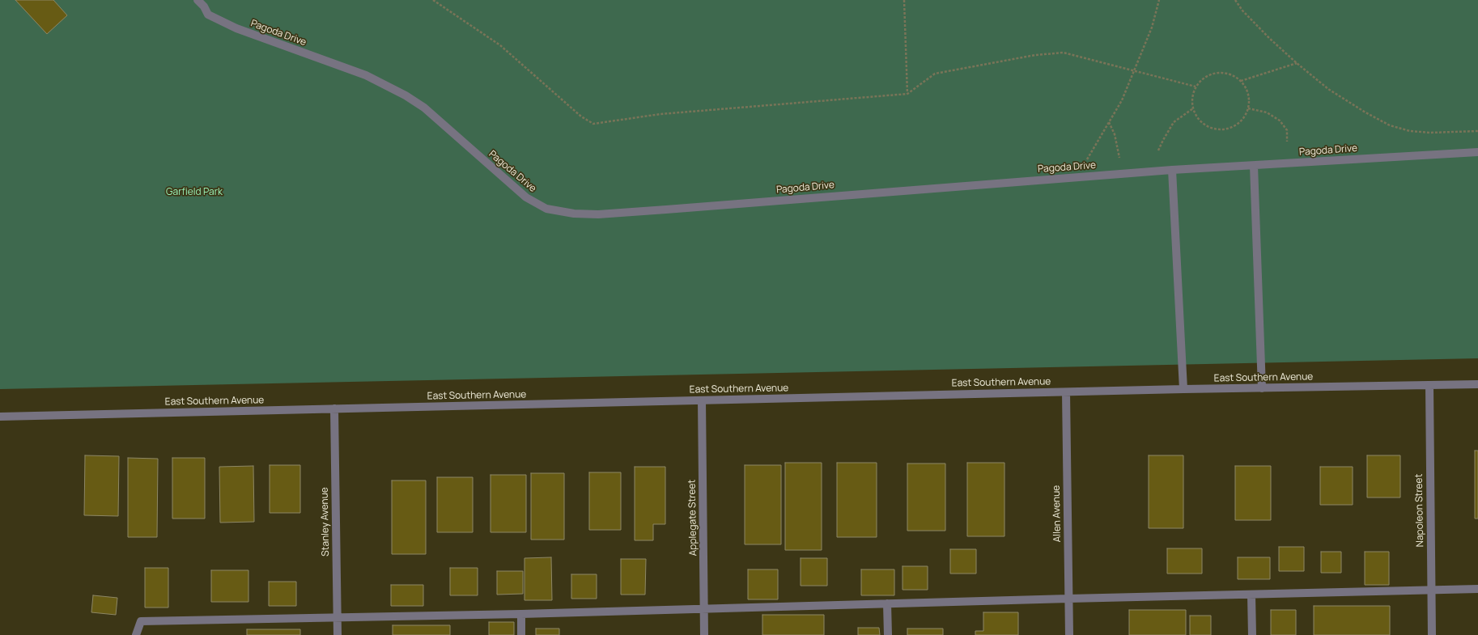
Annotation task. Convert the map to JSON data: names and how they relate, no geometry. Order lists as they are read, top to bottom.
{
  "streets": {
    "street": [
      "Pagoda Drive",
      "East Southern Avenue",
      "Napoleon Street",
      "Allen Avenue",
      "Applegate Street",
      "Stanley Avenue"
    ]
  },
  "crossings": [
    ["East Southern Avenue", "Napoleon Street"],
    ["East Southern Avenue", "Allen Avenue"],
    ["East Southern Avenue", "Applegate Street"],
    ["East Southern Avenue", "Stanley Avenue"]
  ],
  "parks": ["Garfield Park"]
}
